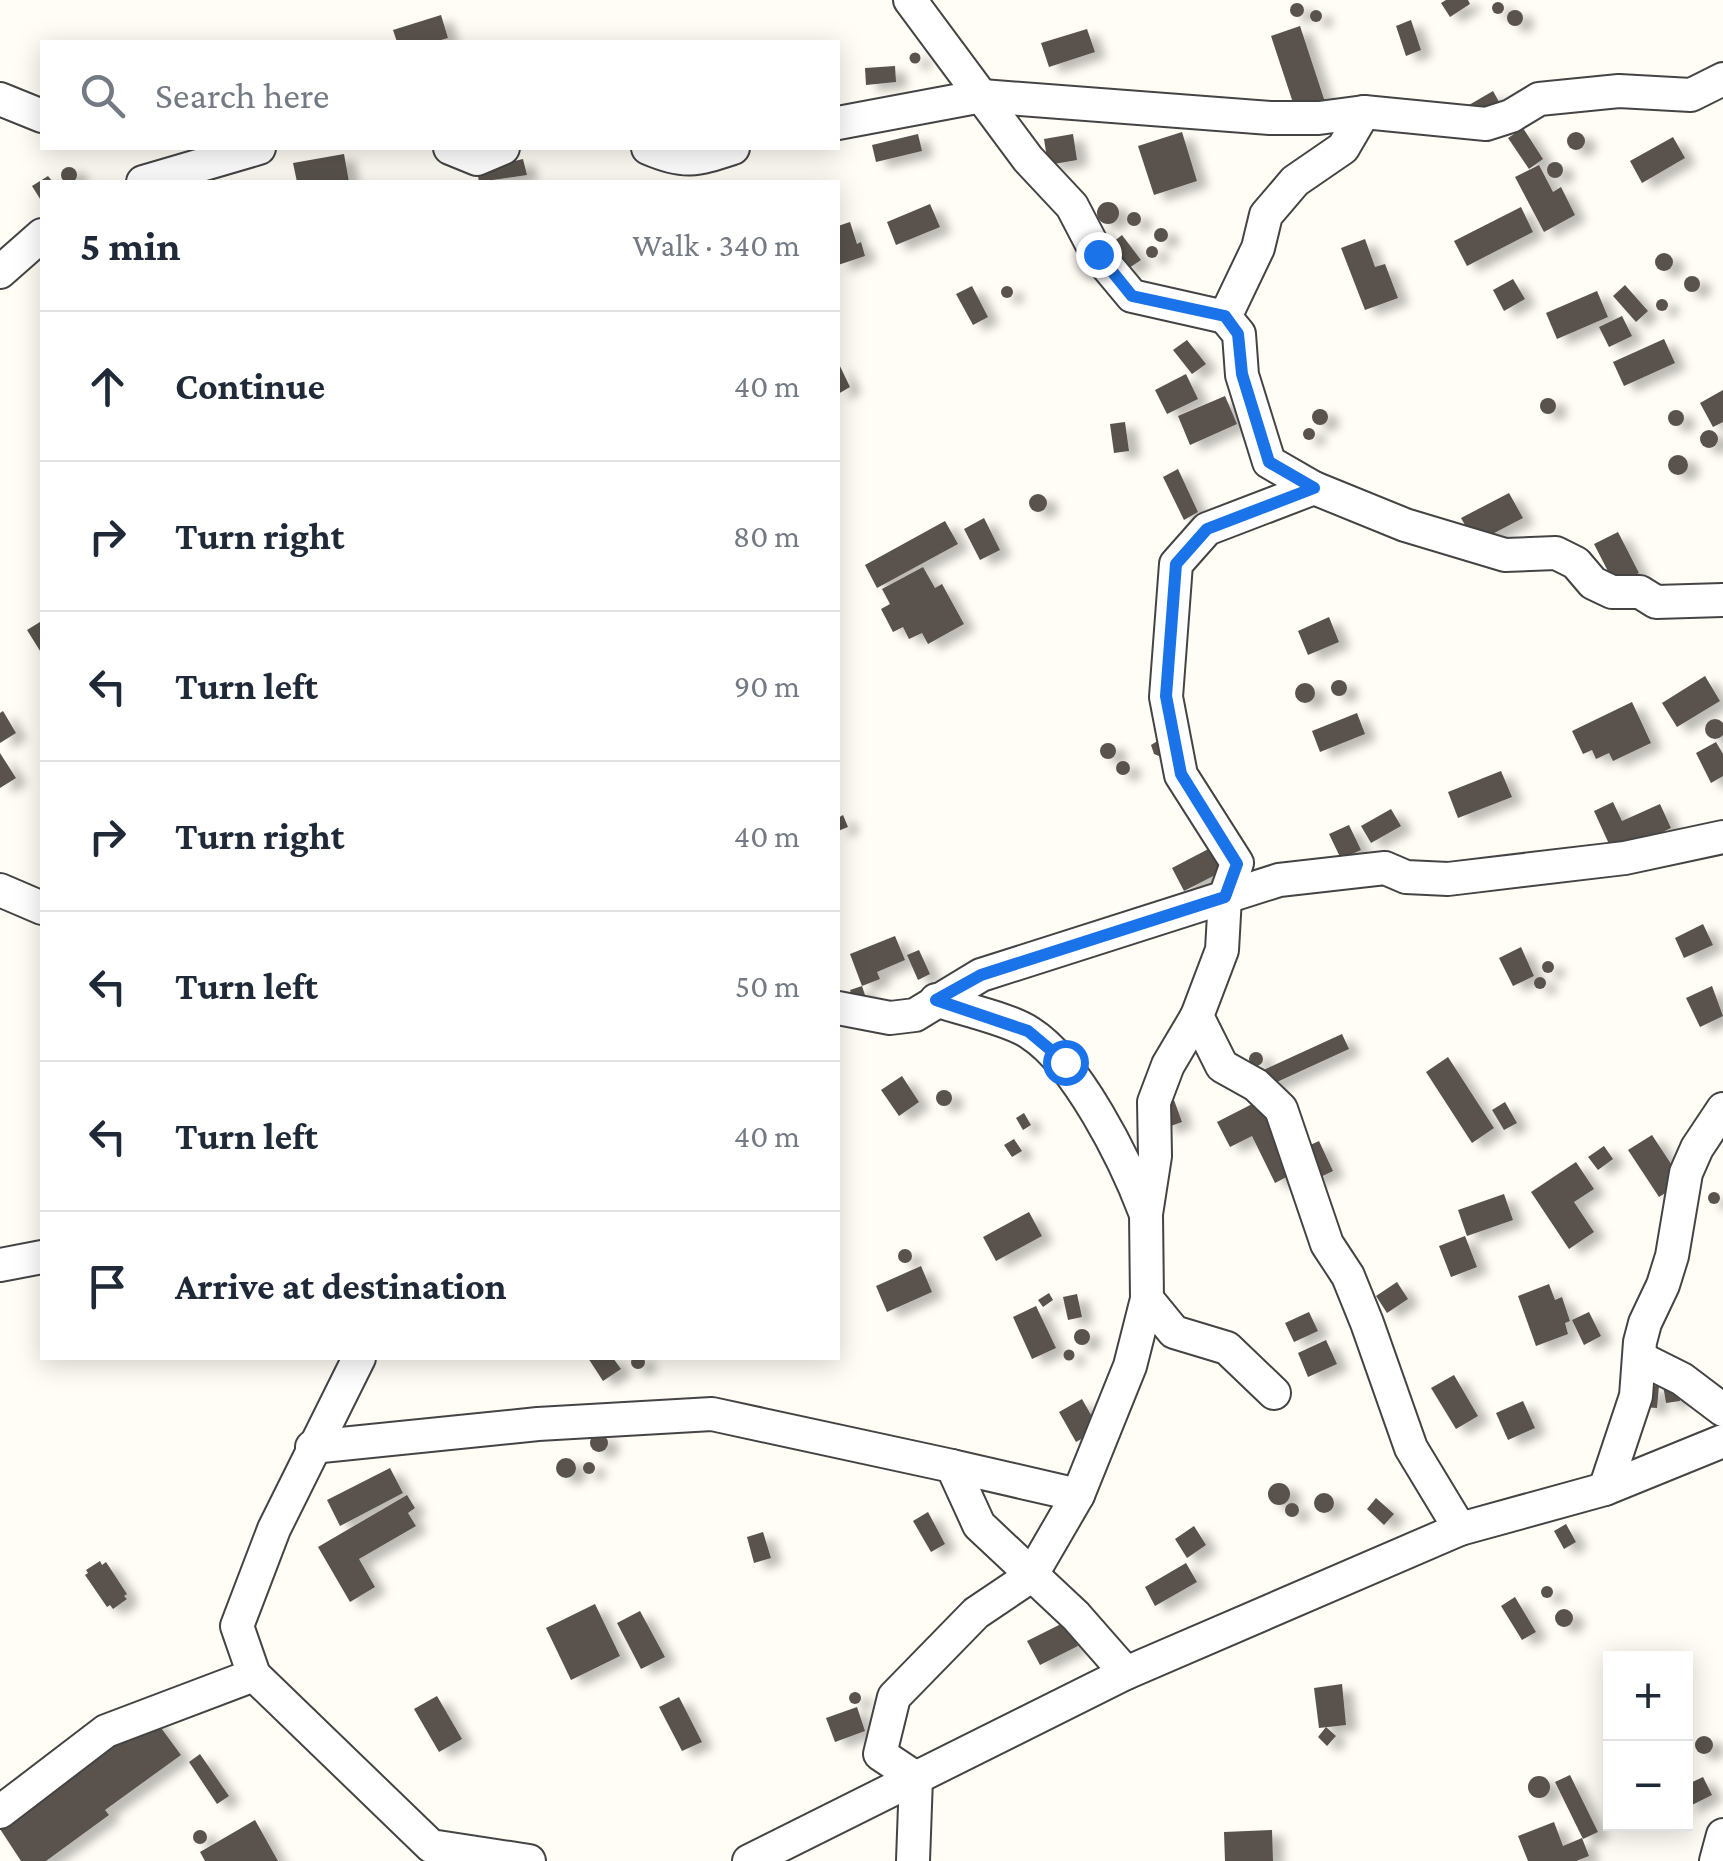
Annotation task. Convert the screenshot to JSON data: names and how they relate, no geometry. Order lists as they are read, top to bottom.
{
  "page": {
    "search": "Search here",
    "heading": ["5 min", "Walk · 340 m"],
    "list": [
      ["Continue", "40 m"],
      ["Turn right", "80 m"],
      ["Turn left", "90 m"],
      ["Turn right", "40 m"],
      ["Turn left", "50 m"],
      ["Turn left", "40 m"],
      "Arrive at destination"
    ],
    "map_buttons": ["+", "−"]
  }
}
